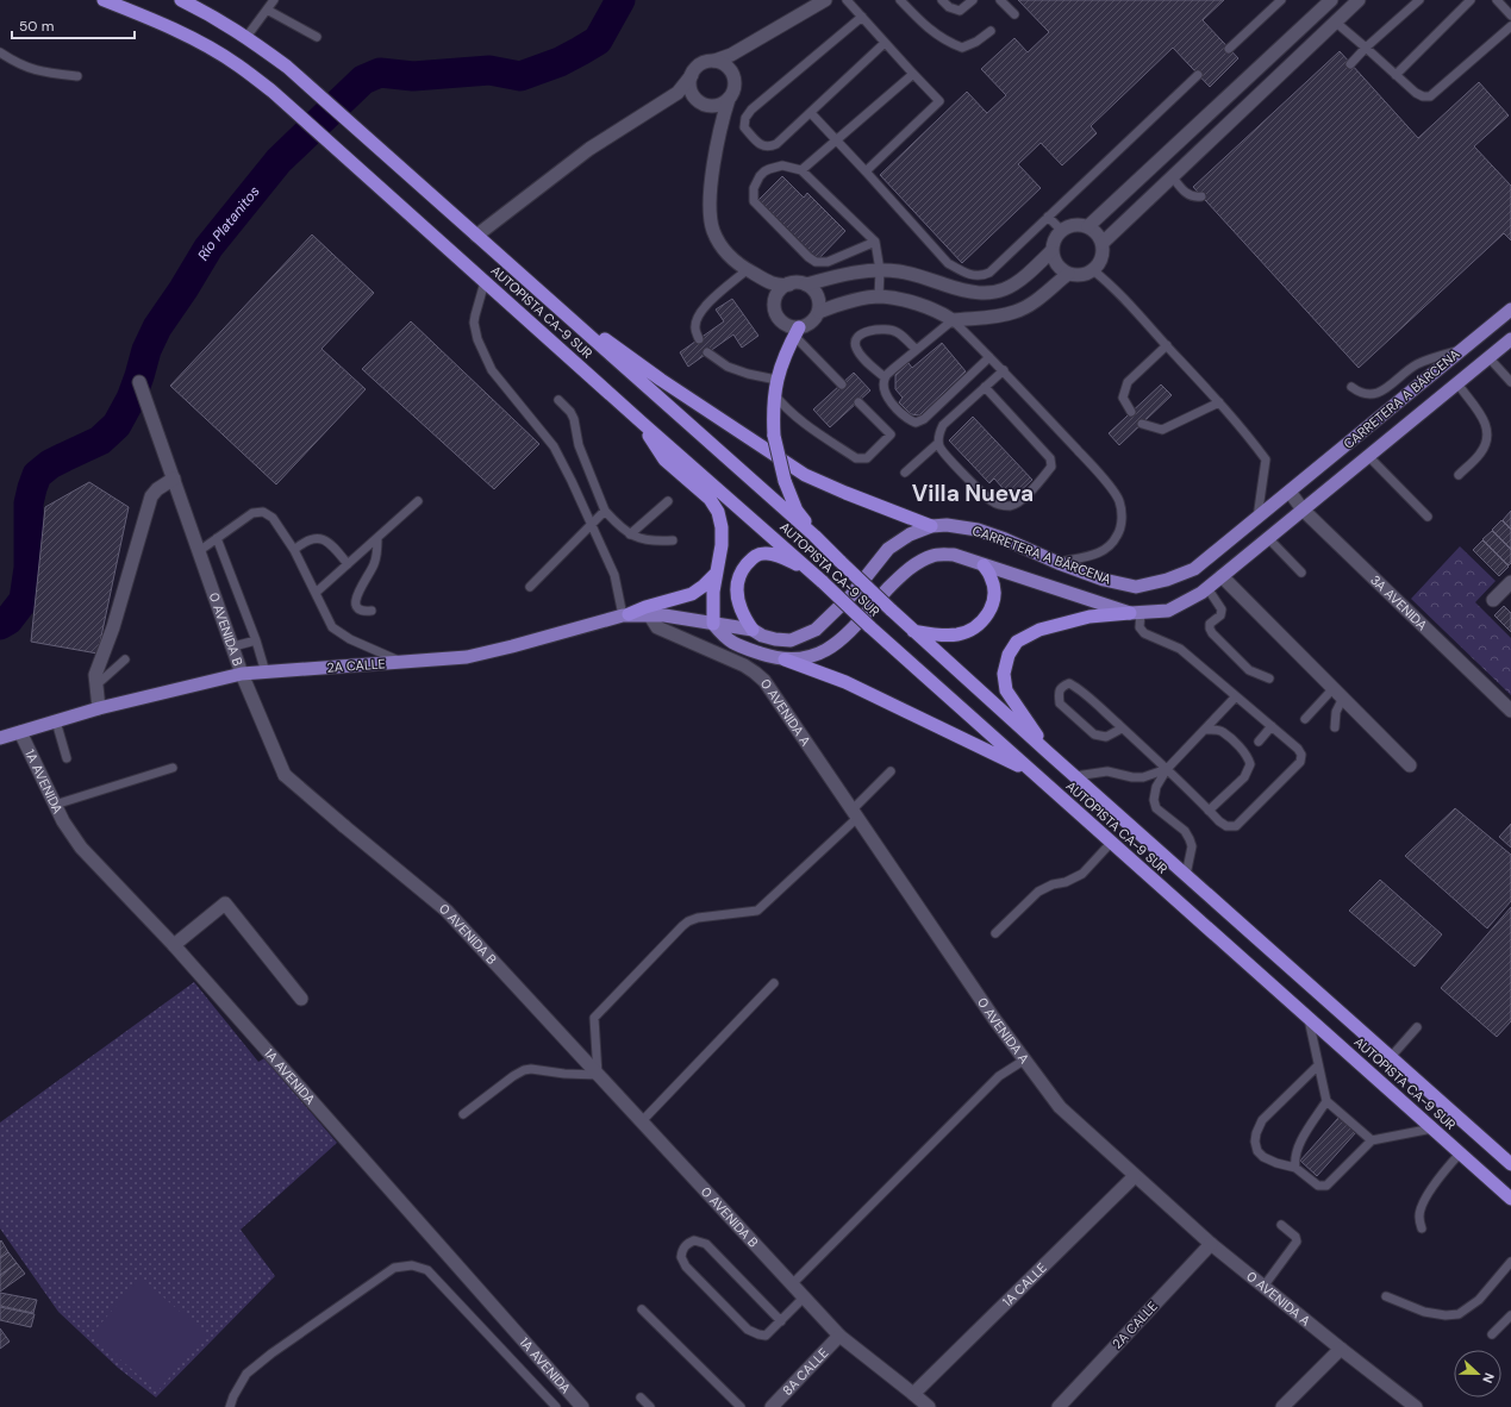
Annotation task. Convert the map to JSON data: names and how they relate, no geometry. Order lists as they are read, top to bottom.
{
  "streets": {
    "highway": ["AUTOPISTA CA-9 SUR"],
    "main road": ["CARRETERA A BÁRCENA", "2A CALLE"],
    "street": [
      "3A AVENIDA",
      "0 AVENIDA B",
      "0 AVENIDA A",
      "1A AVENIDA",
      "1A CALLE",
      "8A CALLE"
    ]
  },
  "crossings": [
    ["CARRETERA A BÁRCENA", "3A AVENIDA"],
    ["CARRETERA A BÁRCENA", "2A CALLE"],
    ["0 AVENIDA B", "2A CALLE"],
    ["0 AVENIDA B", "1A CALLE"],
    ["0 AVENIDA B", "8A CALLE"],
    ["2A CALLE", "0 AVENIDA A"],
    ["2A CALLE", "1A AVENIDA"],
    ["0 AVENIDA A", "1A CALLE"]
  ],
  "districts": ["Villa Nueva"],
  "water": ["Río Platanitos"],
  "scale_bar": "50 m",
  "north": "right"
}
